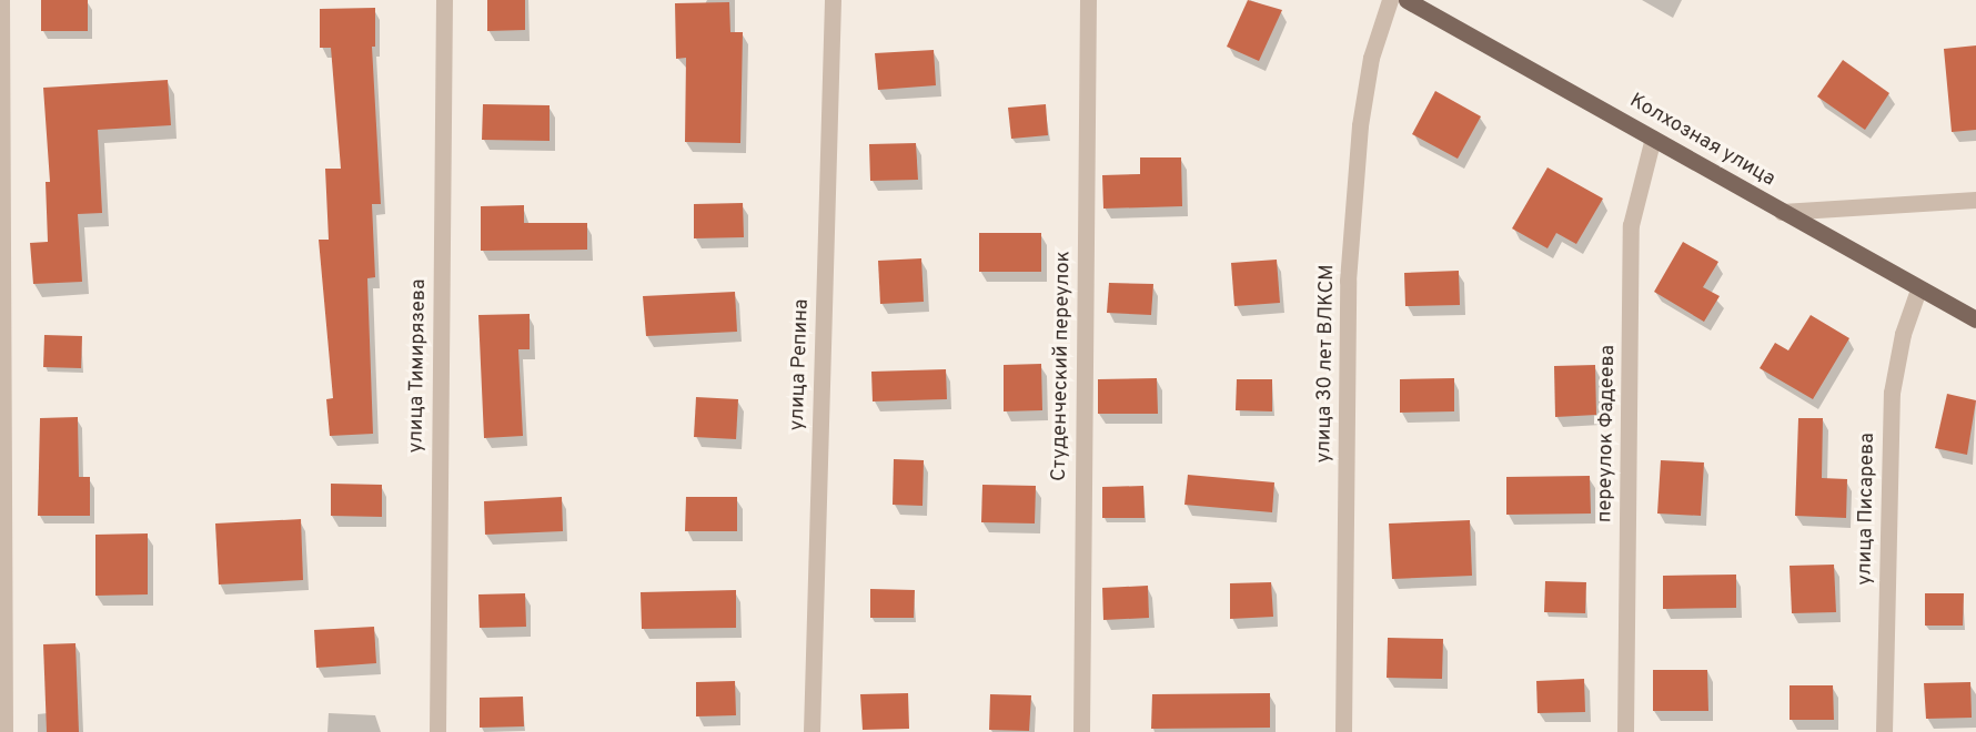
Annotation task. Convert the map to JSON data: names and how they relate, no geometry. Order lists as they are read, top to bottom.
{
  "streets": {
    "main road": ["Колхозная улица"],
    "street": [
      "улица 30 лет ВЛКСМ",
      "улица Репина",
      "улица Тимирязева",
      "Студенческий переулок",
      "переулок Фадеева",
      "улица Писарева"
    ]
  },
  "crossings": [
    ["Колхозная улица", "переулок Фадеева"],
    ["Колхозная улица", "улица Писарева"]
  ]
}
